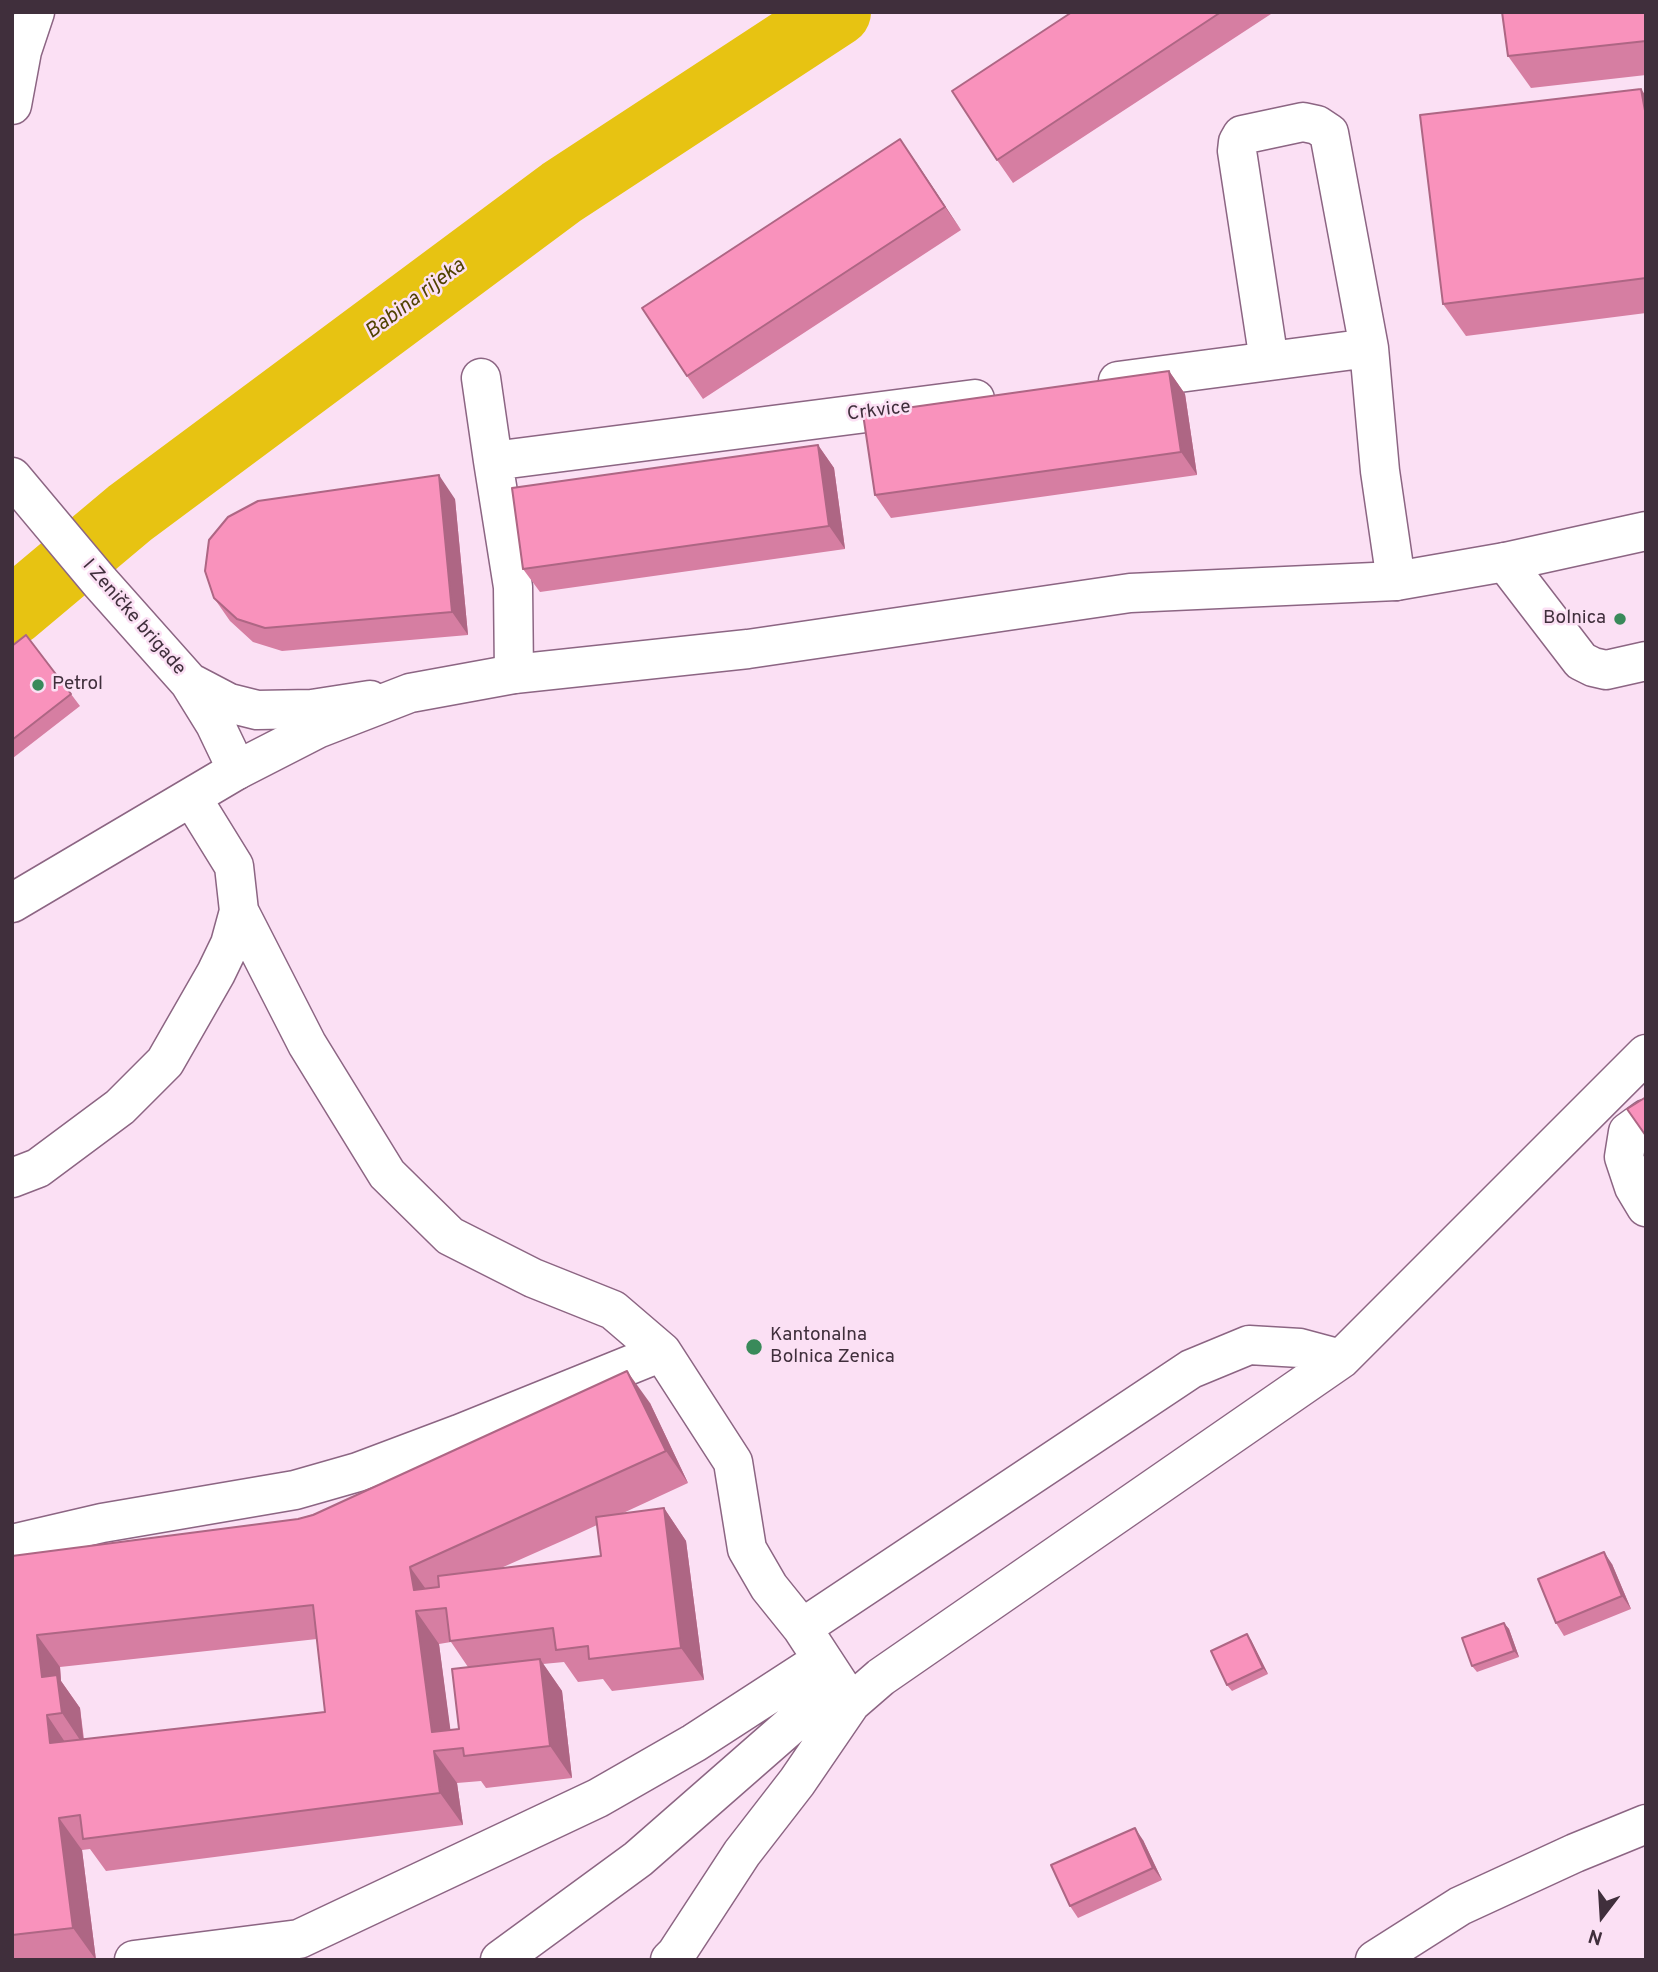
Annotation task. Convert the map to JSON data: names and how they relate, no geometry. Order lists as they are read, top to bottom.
{
  "streets": {
    "main road": ["Crkvice", "I Zeničke brigade"]
  },
  "water": ["Babina rijeka"],
  "places": ["Bolnica", "Petrol", "Kantonalna Bolnica Zenica"],
  "north": "bottom"
}
